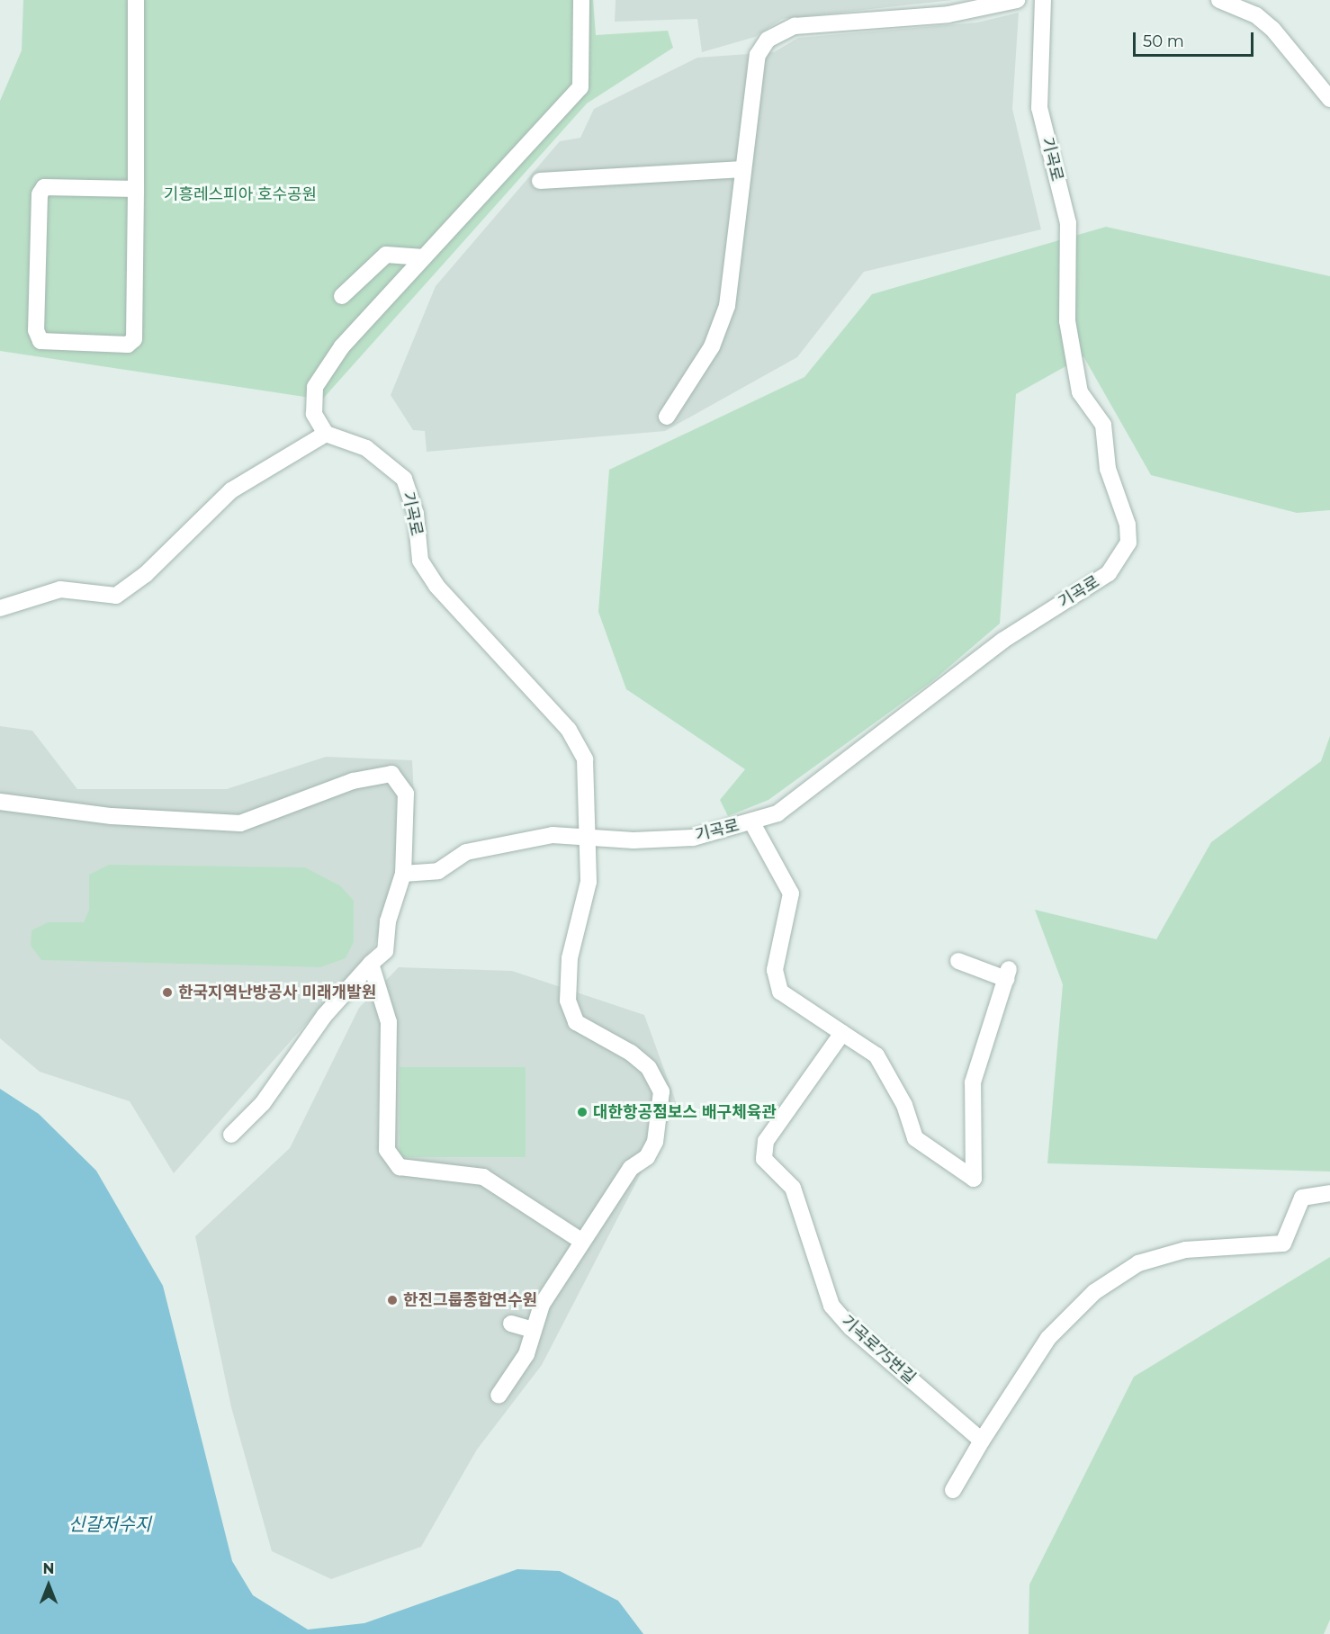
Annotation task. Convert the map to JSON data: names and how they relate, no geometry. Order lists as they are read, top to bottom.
{
  "streets": {
    "street": ["기곡로", "기곡로75번길"]
  },
  "water": ["신갈저수지"],
  "parks": ["기흥레스피아 호수공원"],
  "places": ["한국지역난방공사 미래개발원", "대한항공점보스 배구체육관", "한진그룹종합연수원"],
  "scale_bar": "50 m",
  "north": "top"
}
